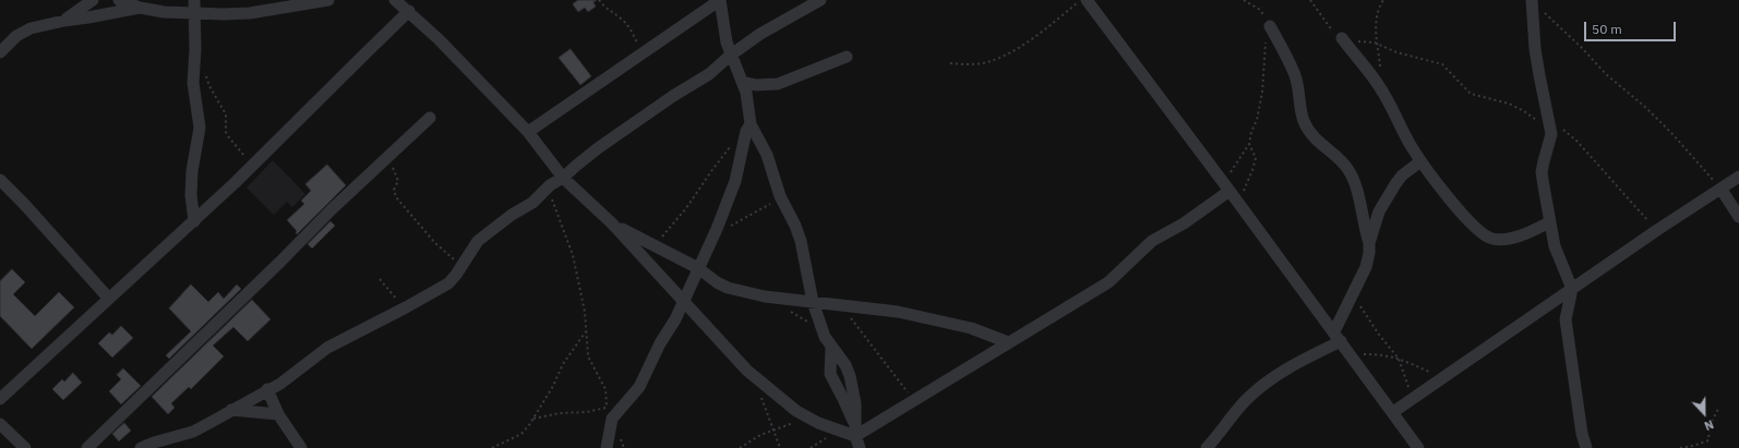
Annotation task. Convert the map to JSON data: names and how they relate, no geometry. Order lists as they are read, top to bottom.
{
  "scale_bar": "50 m",
  "north": "bottom"
}
